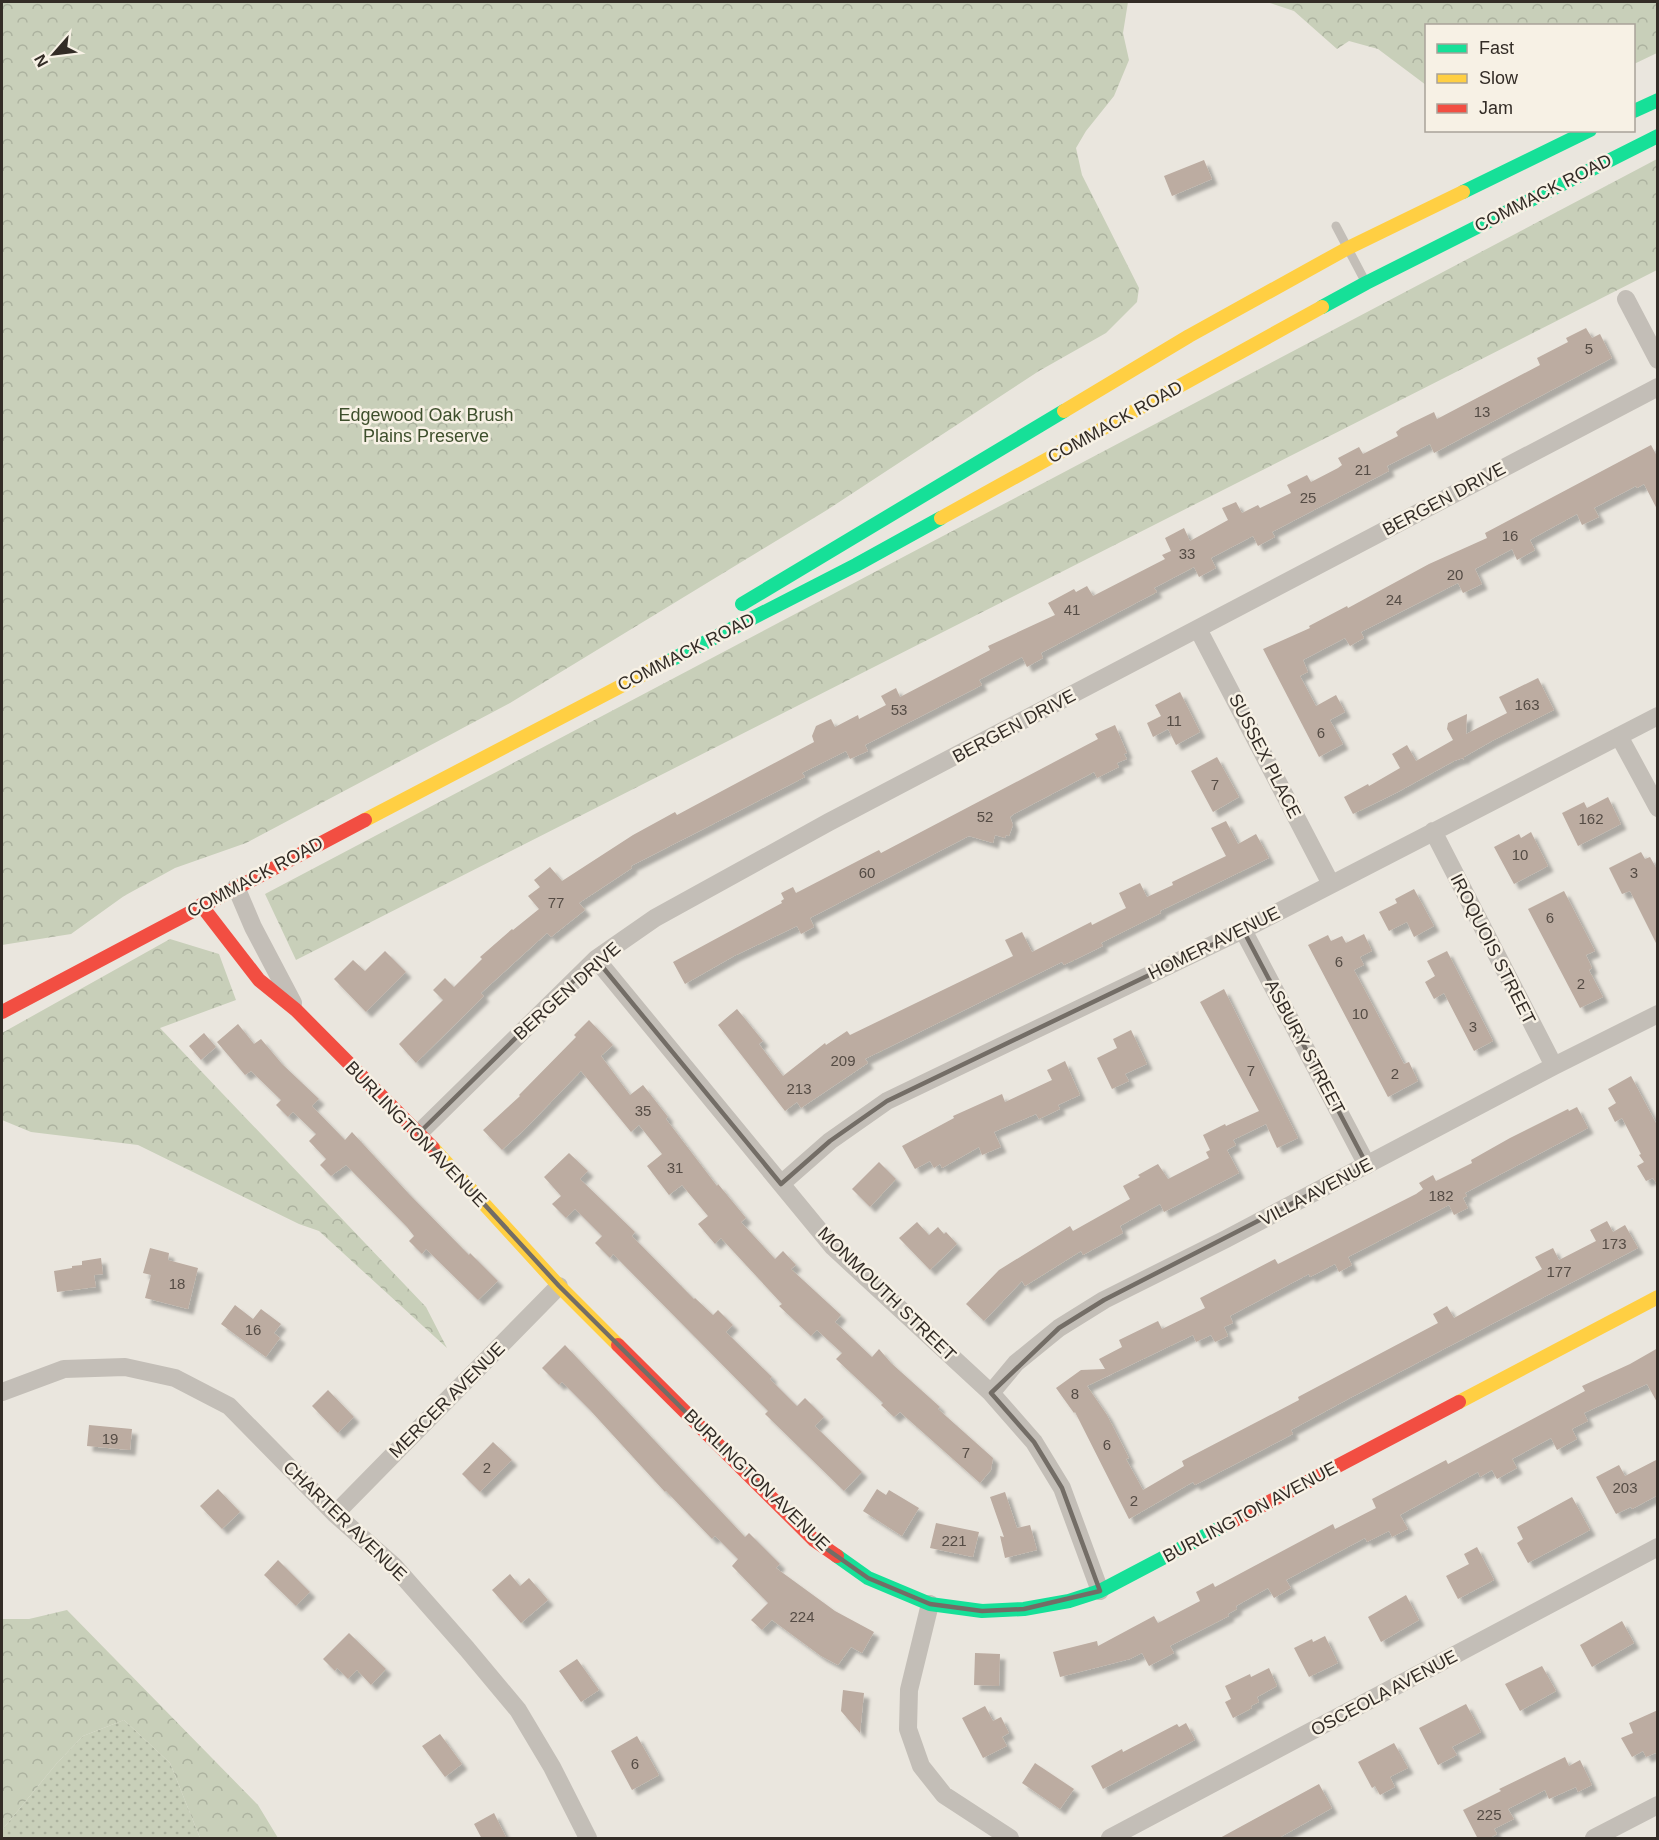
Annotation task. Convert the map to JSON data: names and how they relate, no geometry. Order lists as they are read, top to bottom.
{
  "streets": {
    "main road": ["COMMACK ROAD", "BURLINGTON AVENUE"],
    "street": [
      "BERGEN DRIVE",
      "SUSSEX PLACE",
      "HOMER AVENUE",
      "IROQUOIS STREET",
      "ASBURY STREET",
      "VILLA AVENUE",
      "MONMOUTH STREET",
      "MERCER AVENUE",
      "CHARTER AVENUE",
      "OSCEOLA AVENUE"
    ]
  },
  "crossings": [
    ["COMMACK ROAD", "BURLINGTON AVENUE"],
    ["BERGEN DRIVE", "SUSSEX PLACE"],
    ["BERGEN DRIVE", "BURLINGTON AVENUE"],
    ["BERGEN DRIVE", "MONMOUTH STREET"],
    ["SUSSEX PLACE", "HOMER AVENUE"],
    ["HOMER AVENUE", "IROQUOIS STREET"],
    ["HOMER AVENUE", "ASBURY STREET"],
    ["HOMER AVENUE", "MONMOUTH STREET"],
    ["IROQUOIS STREET", "VILLA AVENUE"],
    ["ASBURY STREET", "VILLA AVENUE"],
    ["BURLINGTON AVENUE", "MONMOUTH STREET"],
    ["BURLINGTON AVENUE", "MERCER AVENUE"],
    ["VILLA AVENUE", "MONMOUTH STREET"],
    ["MERCER AVENUE", "CHARTER AVENUE"]
  ],
  "parks": ["Edgewood Oak Brush Plains Preserve"],
  "house_numbers": [
    "5",
    "13",
    "21",
    "25",
    "16",
    "33",
    "20",
    "24",
    "41",
    "163",
    "53",
    "11",
    "6",
    "7",
    "52",
    "162",
    "10",
    "60",
    "3",
    "77",
    "6",
    "6",
    "2",
    "10",
    "3",
    "209",
    "7",
    "2",
    "213",
    "35",
    "31",
    "182",
    "173",
    "177",
    "18",
    "16",
    "8",
    "19",
    "6",
    "7",
    "2",
    "203",
    "2",
    "221",
    "224",
    "6",
    "225"
  ],
  "legend": ["Fast", "Slow", "Jam"],
  "north": "bottom left"
}
